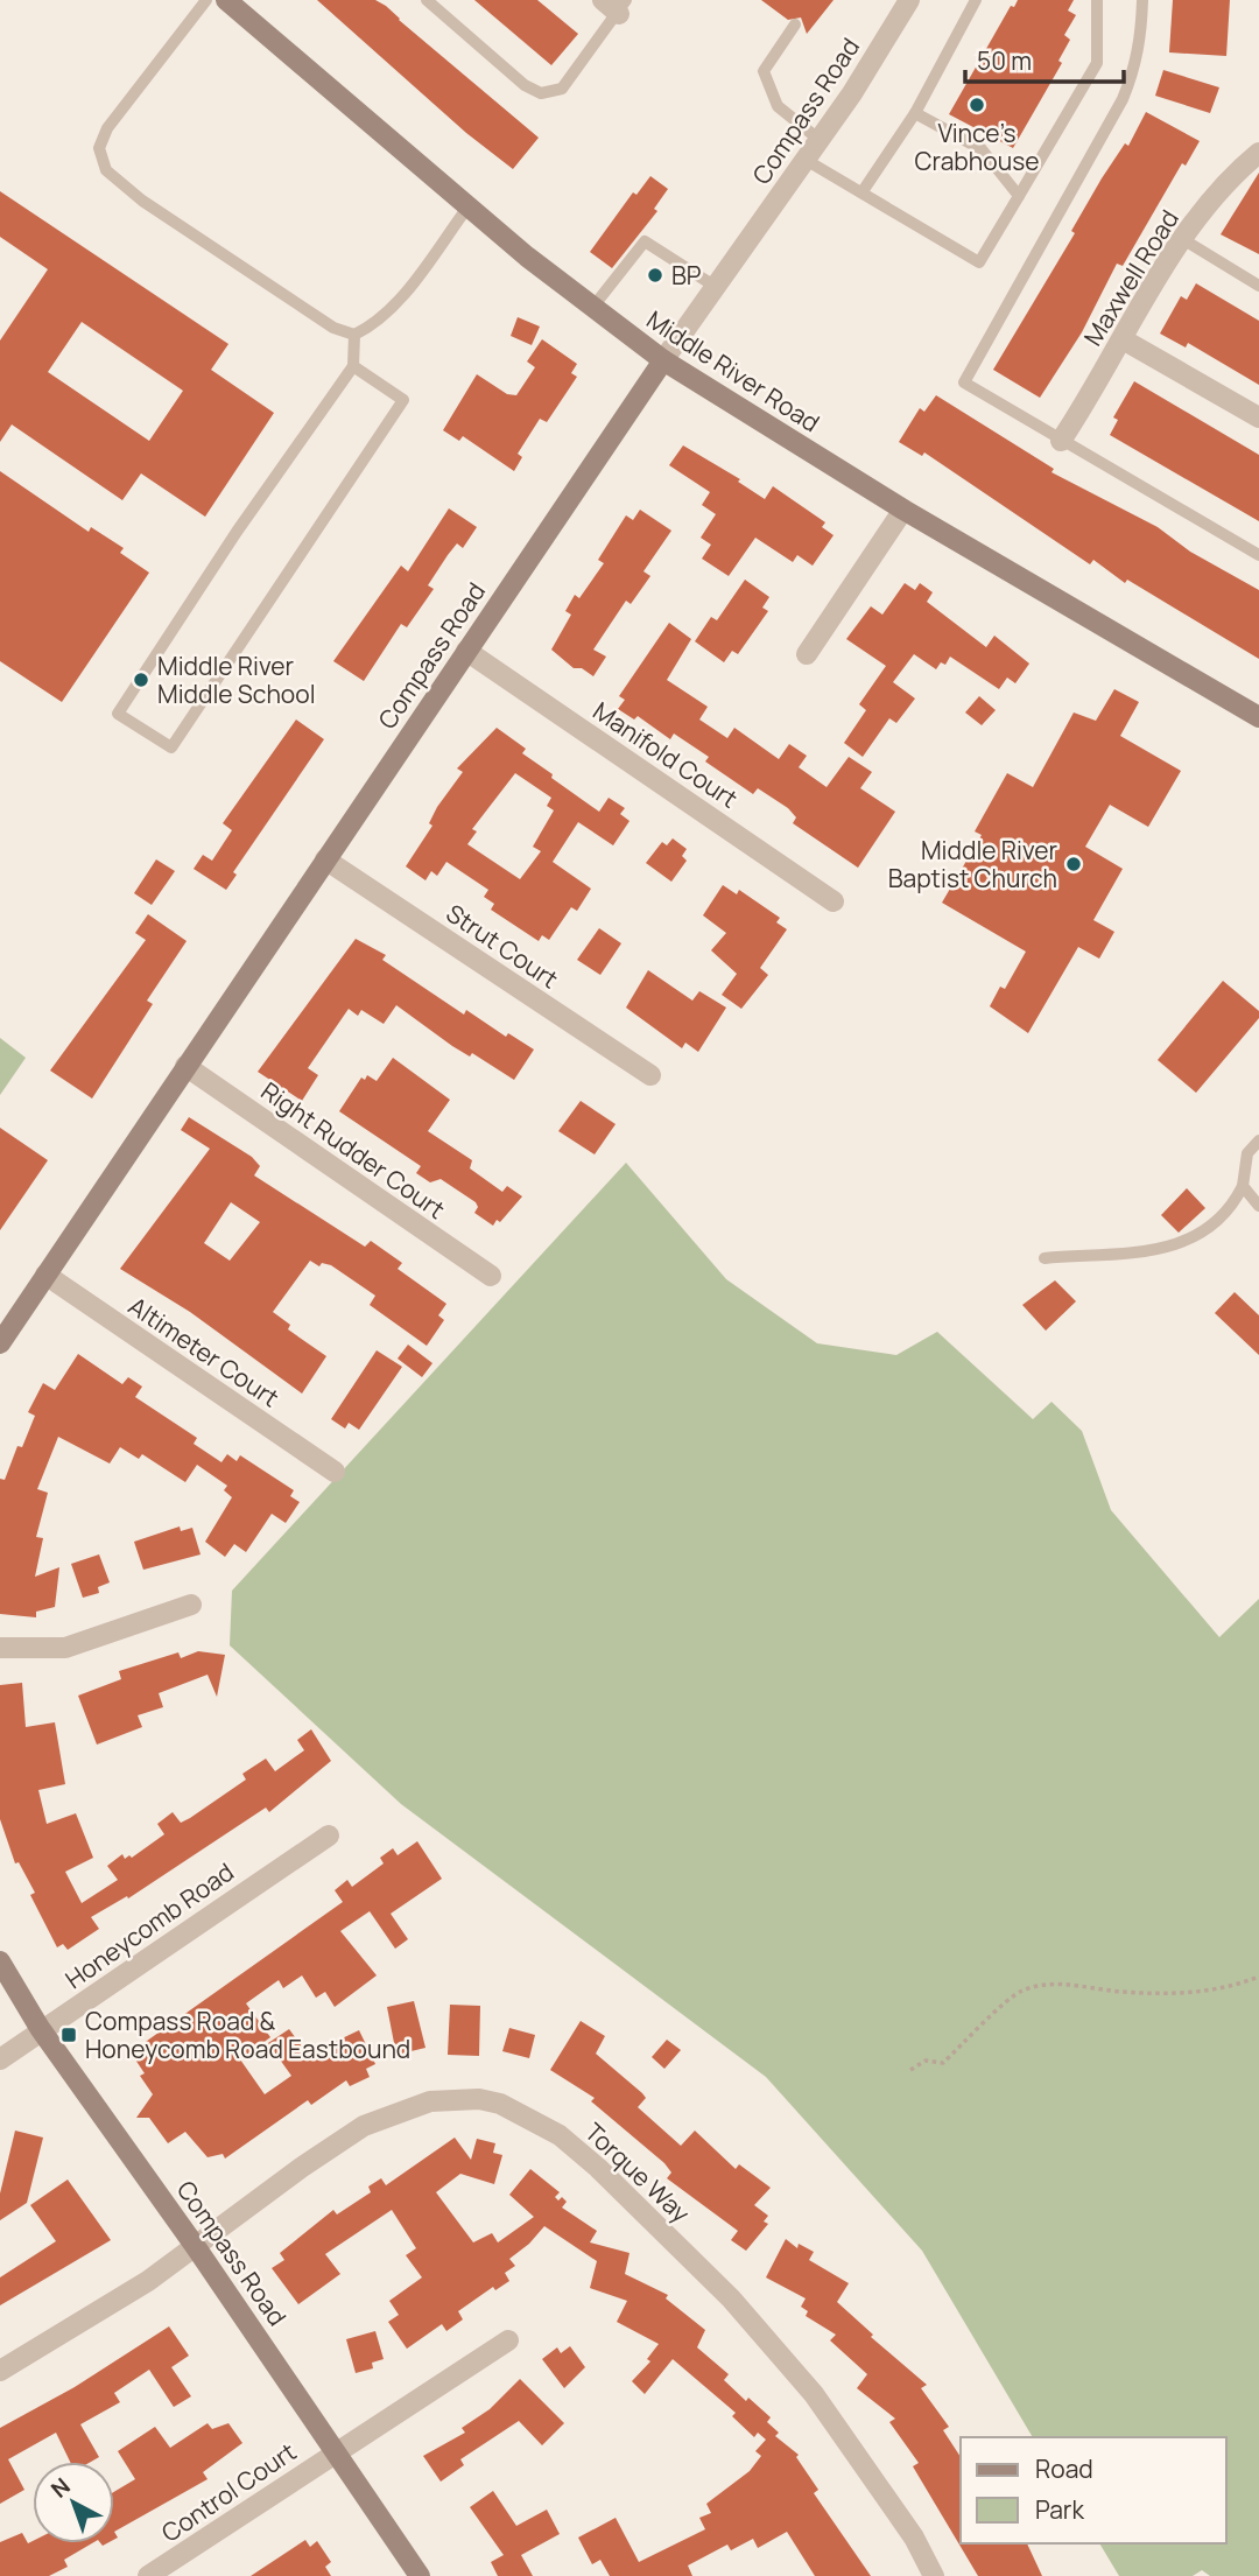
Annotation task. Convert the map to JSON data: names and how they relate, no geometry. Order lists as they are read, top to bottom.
{
  "streets": {
    "street": [
      "Compass Road",
      "Maxwell Road",
      "Middle River Road",
      "Manifold Court",
      "Strut Court",
      "Right Rudder Court",
      "Altimeter Court",
      "Honeycomb Road",
      "Torque Way",
      "Control Court"
    ]
  },
  "crossings": [
    ["Compass Road", "Middle River Road"],
    ["Compass Road", "Manifold Court"],
    ["Compass Road", "Strut Court"],
    ["Compass Road", "Right Rudder Court"],
    ["Compass Road", "Altimeter Court"],
    ["Compass Road", "Honeycomb Road"],
    ["Compass Road", "Torque Way"],
    ["Compass Road", "Control Court"]
  ],
  "places": {
    "other": [
      "Vince’s Crabhouse",
      "BP",
      "Middle River Middle School",
      "Middle River Baptist Church"
    ],
    "transit": ["Compass Road & Honeycomb Road Eastbound"]
  },
  "legend": ["Road", "Park"],
  "scale_bar": "50 m",
  "north": "top left"
}
